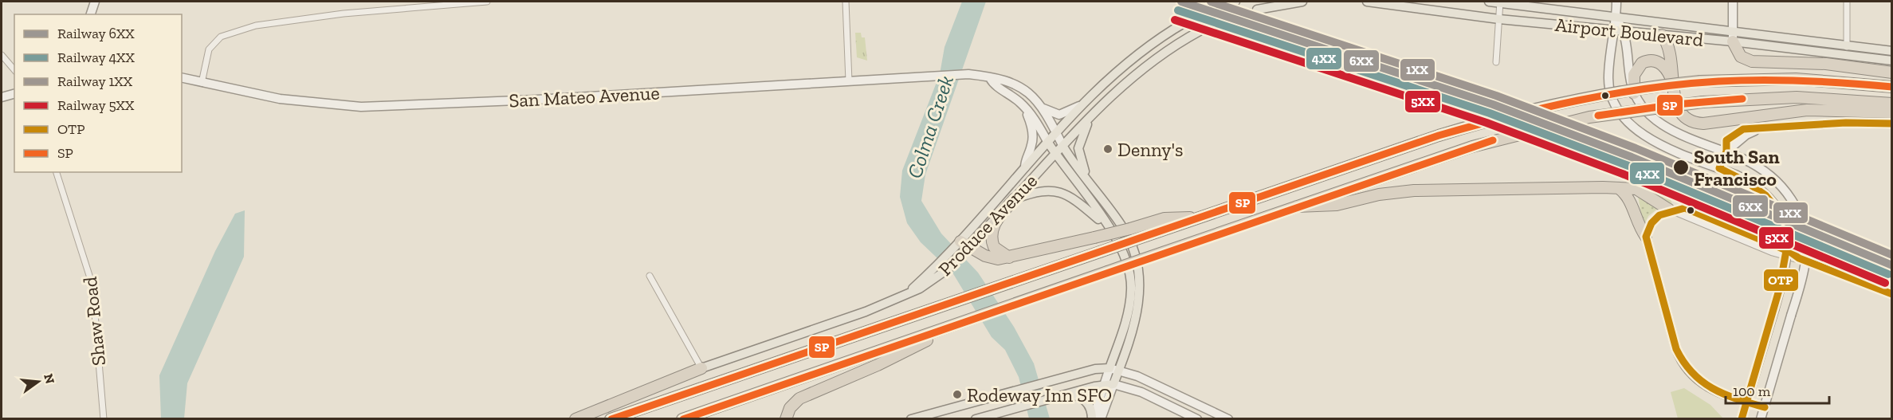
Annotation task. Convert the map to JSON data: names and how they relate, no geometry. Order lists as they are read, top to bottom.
{
  "streets": {
    "main road": ["Airport Boulevard", "San Mateo Avenue", "Produce Avenue"],
    "street": ["Shaw Road"]
  },
  "crossings": [
    ["San Mateo Avenue", "Produce Avenue"]
  ],
  "water": ["Colma Creek"],
  "places": ["Denny's", "South San Francisco", "Rodeway Inn SFO"],
  "lines": [
    "rail line 6XX",
    "rail line 1XX",
    "rail line 4XX",
    "rail line 5XX",
    "transit line SP",
    "transit line OTP"
  ],
  "legend": [
    "Railway 6XX",
    "Railway 4XX",
    "Railway 1XX",
    "Railway 5XX",
    "OTP",
    "SP"
  ],
  "scale_bar": "100 m",
  "north": "right"
}
